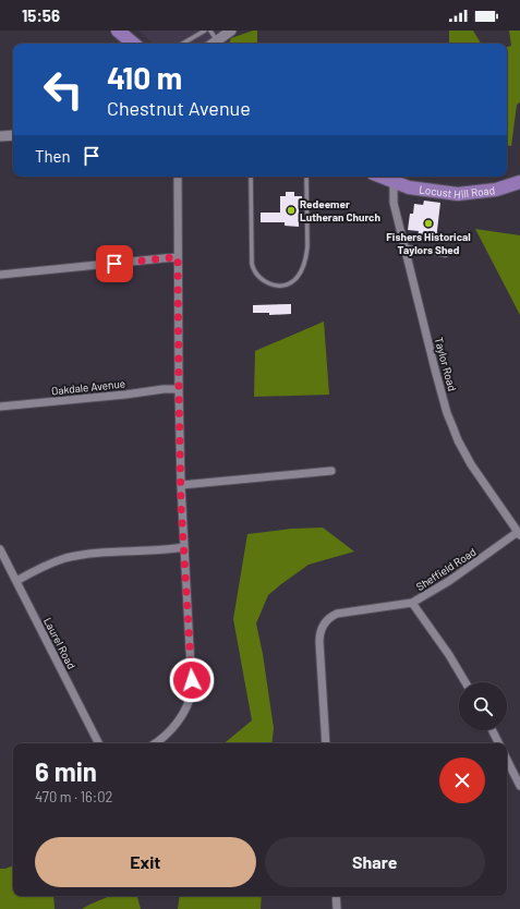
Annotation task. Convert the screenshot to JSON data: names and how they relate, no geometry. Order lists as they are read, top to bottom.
{
  "streets": {
    "main road": ["Locust Hill Road"],
    "street": [
      "Taylor Road",
      "Oakdale Avenue",
      "Sheffield Road",
      "Laurel Road"
    ]
  },
  "crossings": [
    ["Locust Hill Road", "Taylor Road"],
    ["Taylor Road", "Sheffield Road"]
  ],
  "places": ["Redeemer Lutheran Church", "Fishers Historical Taylors Shed"],
  "page": {
    "status": "15:56",
    "turn": ["410 m", "Chestnut Avenue"],
    "then": "Then",
    "heading": ["6 min", "470 m · 16:02"],
    "buttons": ["Exit", "Share"]
  }
}
